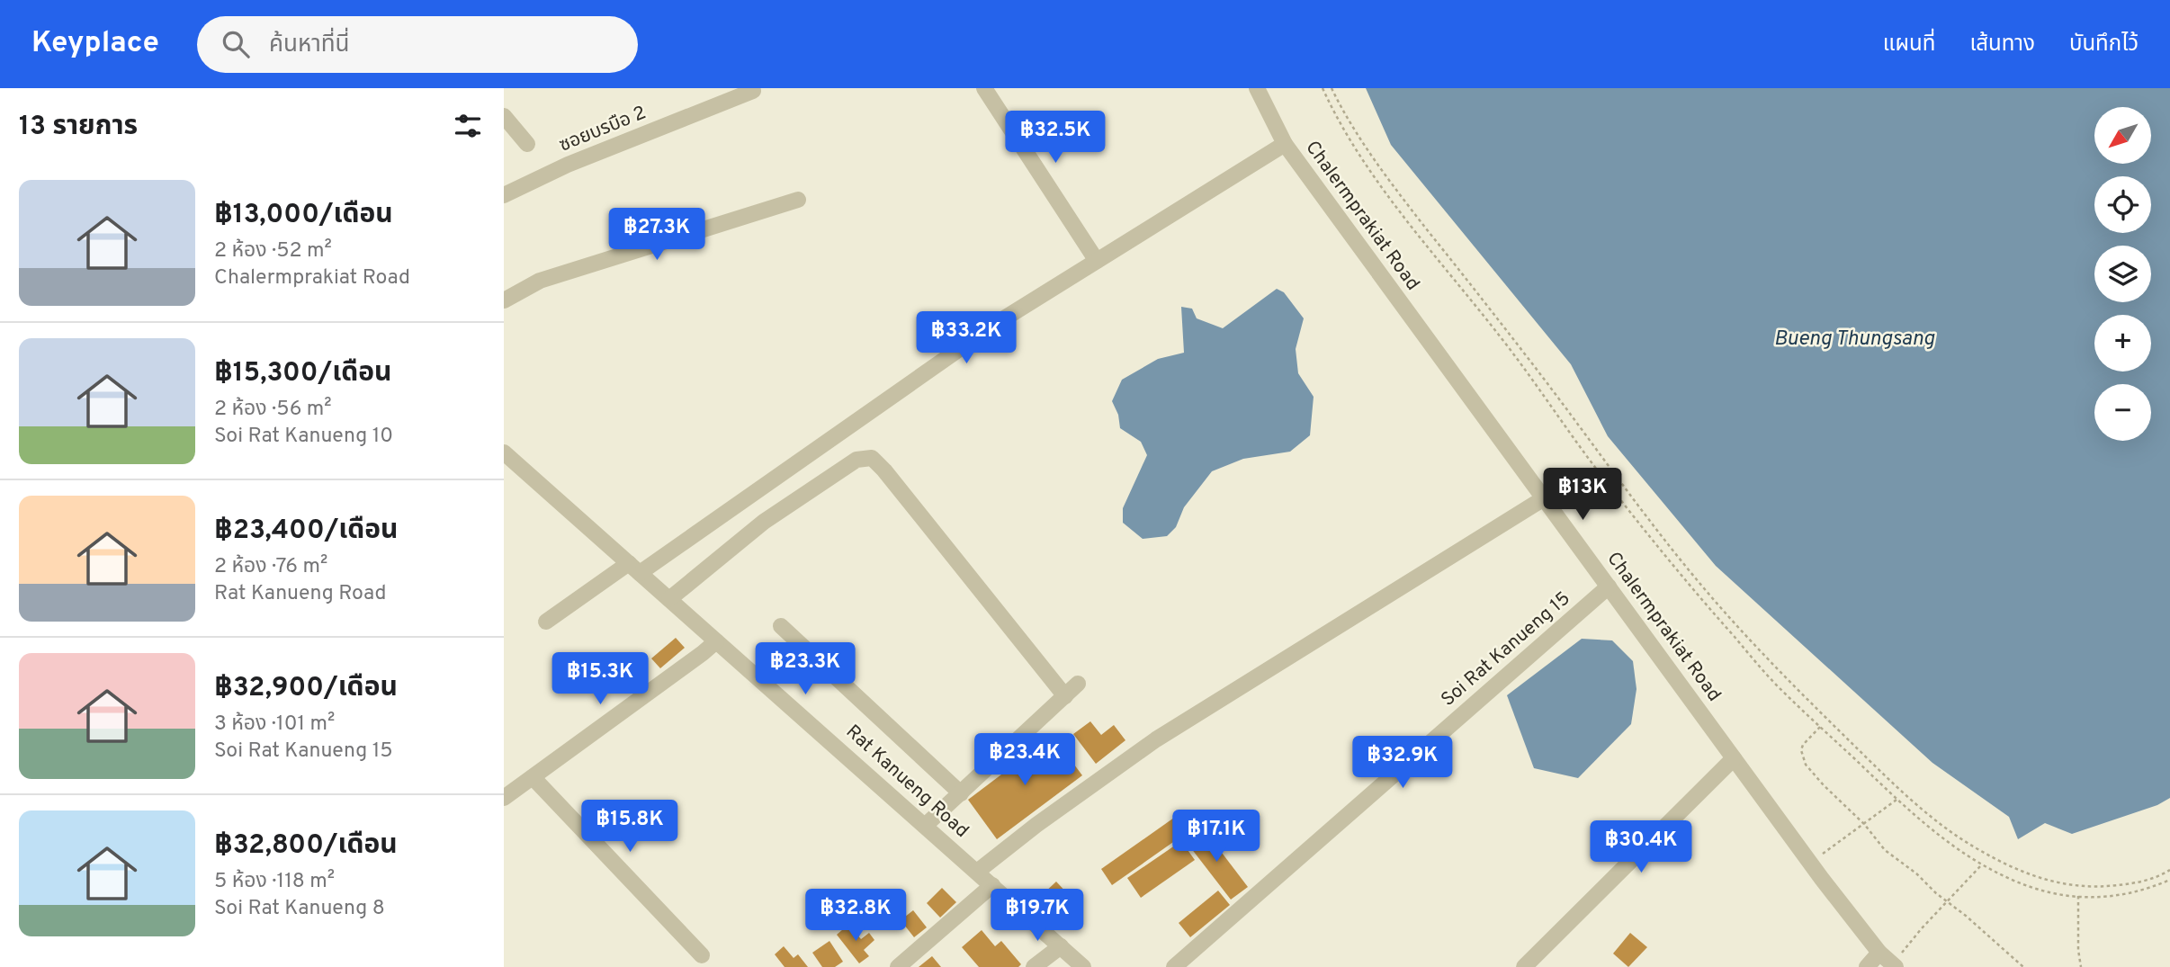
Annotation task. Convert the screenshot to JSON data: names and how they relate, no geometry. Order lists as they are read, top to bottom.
{
  "streets": {
    "street": [
      "ซอยบรบือ 2",
      "Chalermprakiat Road",
      "Soi Rat Kanueng 15",
      "Rat Kanueng Road"
    ]
  },
  "crossings": [
    ["Chalermprakiat Road", "Soi Rat Kanueng 15"]
  ],
  "water": ["Bueng Thungsang"],
  "north": "bottom left",
  "page": {
    "header": "Keyplace",
    "search": "ค้นหาที่นี่",
    "nav": ["แผนที่", "เส้นทาง", "บันทึกไว้"],
    "heading": "13 รายการ",
    "map_buttons": ["+", "−"],
    "price": [
      "฿32.5K",
      "฿27.3K",
      "฿33.2K",
      "฿13K",
      "฿23.3K",
      "฿15.3K",
      "฿23.4K",
      "฿32.9K",
      "฿15.8K",
      "฿17.1K",
      "฿30.4K",
      "฿32.8K",
      "฿19.7K"
    ],
    "list": [
      {
        "name": "฿13,000/เดือน",
        "note": "2 ห้อง · 52 m² · Chalermprakiat Road"
      },
      {
        "name": "฿15,300/เดือน",
        "note": "2 ห้อง · 56 m² · Soi Rat Kanueng 10"
      },
      {
        "name": "฿23,400/เดือน",
        "note": "2 ห้อง · 76 m² · Rat Kanueng Road"
      },
      {
        "name": "฿32,900/เดือน",
        "note": "3 ห้อง · 101 m² · Soi Rat Kanueng 15"
      },
      {
        "name": "฿32,800/เดือน",
        "note": "5 ห้อง · 118 m² · Soi Rat Kanueng 8"
      }
    ]
  }
}
